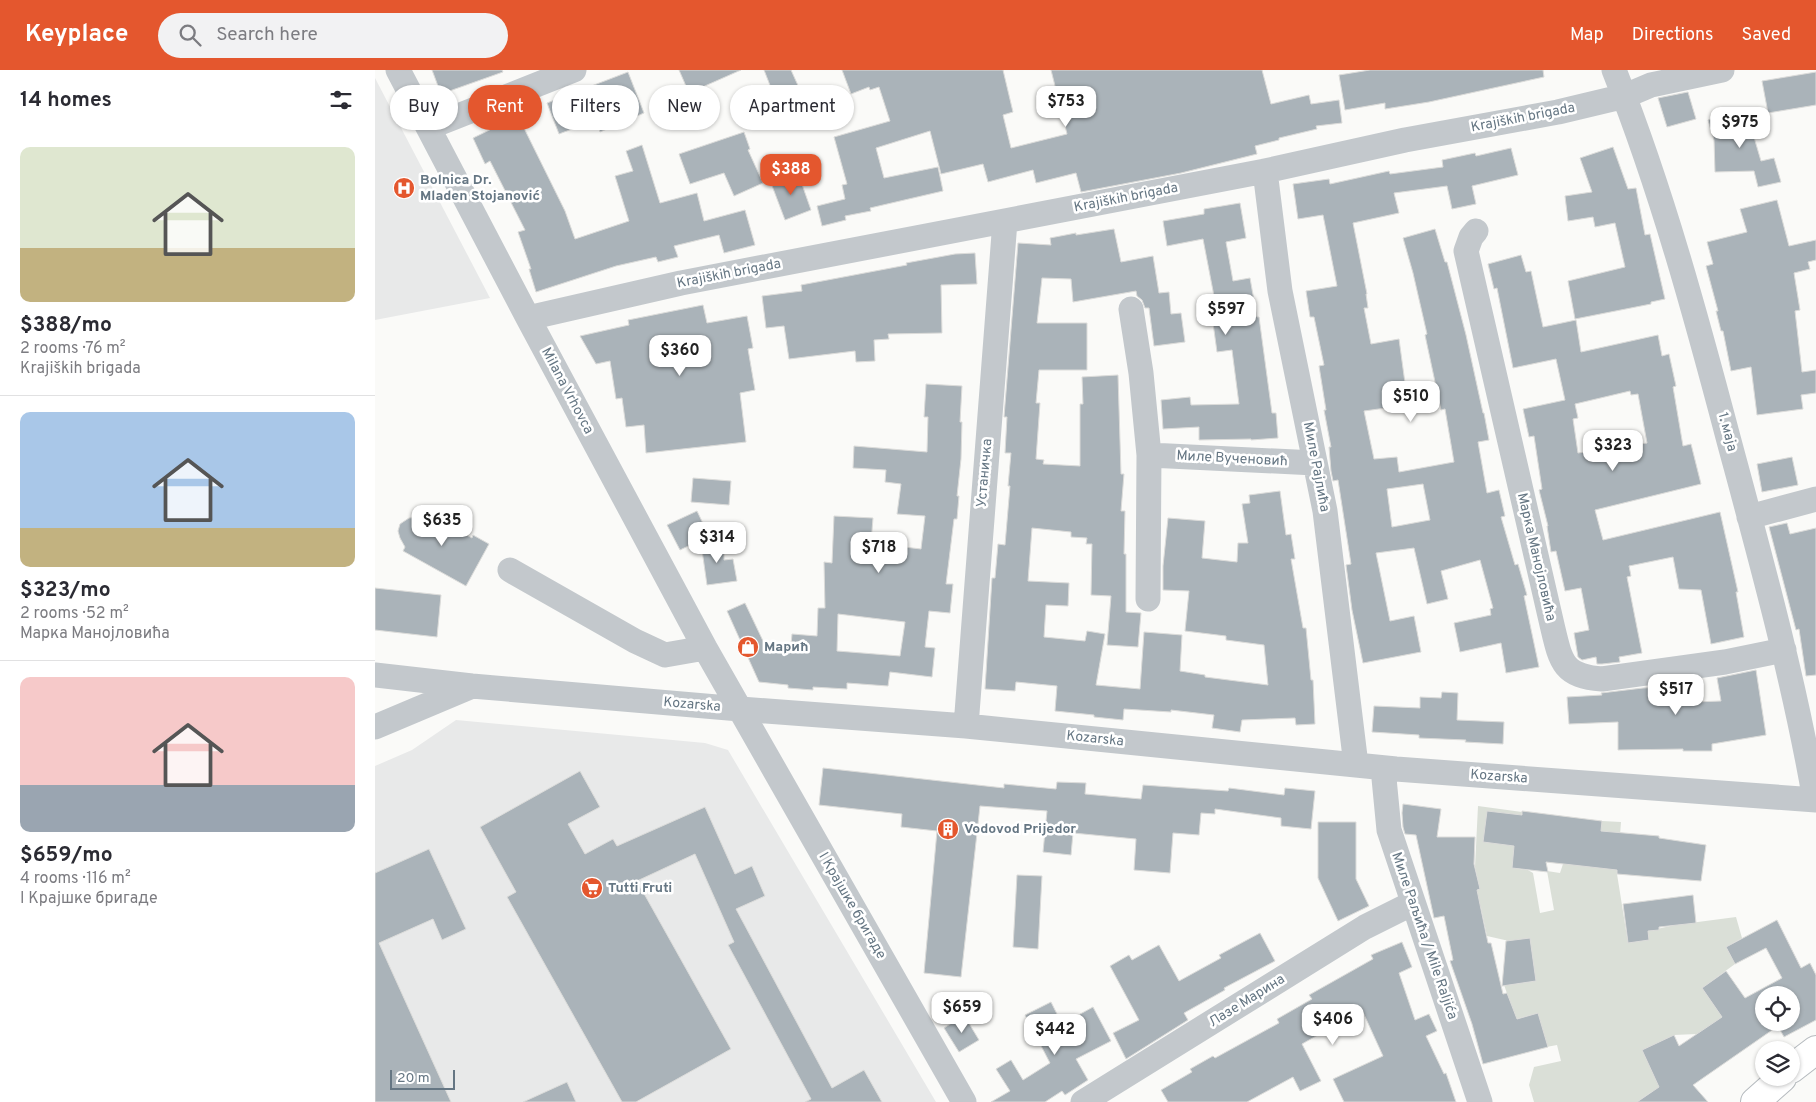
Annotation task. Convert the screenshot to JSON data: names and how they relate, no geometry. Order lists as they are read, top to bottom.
{
  "streets": {
    "street": [
      "Krajiških brigada",
      "Milana Vrhovca",
      "1. маја",
      "Миле Вученовић",
      "Миле Рајлића",
      "Устаничка",
      "Марка Манојловића",
      "Kozarska",
      "I Крајшке бригаде",
      "Миле Раљића / Mile Raljića",
      "Лазе Марина"
    ]
  },
  "crossings": [
    ["Krajiških brigada", "Milana Vrhovca"],
    ["Krajiških brigada", "1. маја"],
    ["Krajiških brigada", "Миле Рајлића"],
    ["Krajiških brigada", "Устаничка"],
    ["Milana Vrhovca", "Kozarska"],
    ["Milana Vrhovca", "I Крајшке бригаде"],
    ["1. маја", "Марка Манојловића"],
    ["1. маја", "Kozarska"],
    ["Миле Вученовић", "Миле Рајлића"],
    ["Миле Рајлића", "Kozarska"],
    ["Устаничка", "Kozarska"],
    ["Kozarska", "I Крајшке бригаде"],
    ["Kozarska", "Миле Раљића / Mile Raljića"],
    ["Миле Раљића / Mile Raljića", "Лазе Марина"]
  ],
  "places": {
    "hospital": ["Bolnica Dr. Mladen Stojanović"],
    "shop": ["Марић"],
    "building": ["Vodovod Prijedor"],
    "supermarket": ["Tutti Fruti"]
  },
  "scale_bar": "20 m",
  "page": {
    "header": "Keyplace",
    "search": "Search here",
    "nav": ["Map", "Directions", "Saved"],
    "heading": "14 homes",
    "chip": [
      "Buy",
      "Rent",
      "Filters",
      "New",
      "Apartment"
    ],
    "price": [
      "$753",
      "$975",
      "$388",
      "$597",
      "$360",
      "$510",
      "$323",
      "$635",
      "$314",
      "$718",
      "$517",
      "$659",
      "$406",
      "$442"
    ],
    "list": [
      {
        "name": "$388/mo",
        "note": "2 rooms · 76 m² · Krajiških brigada"
      },
      {
        "name": "$323/mo",
        "note": "2 rooms · 52 m² · Марка Манојловића"
      },
      {
        "name": "$659/mo",
        "note": "4 rooms · 116 m² · I Крајшке бригаде"
      }
    ],
    "scale": "20 m"
  }
}
